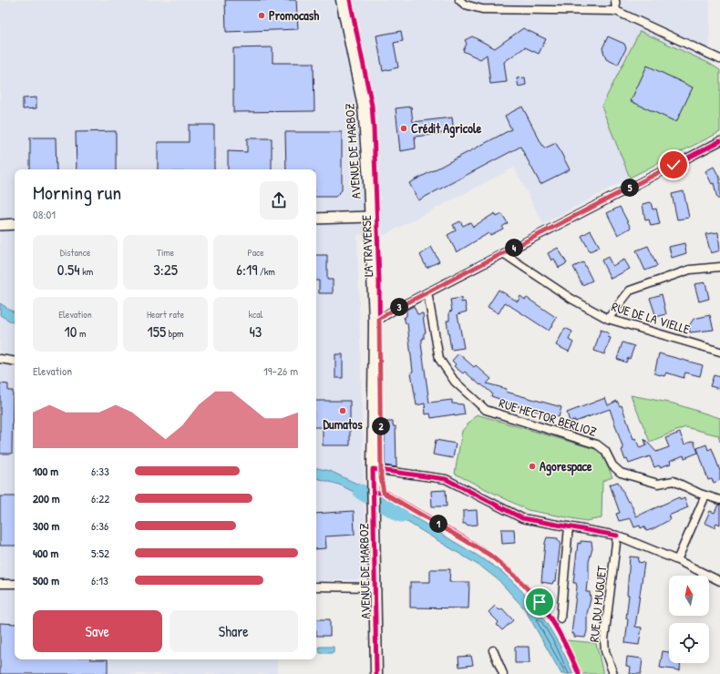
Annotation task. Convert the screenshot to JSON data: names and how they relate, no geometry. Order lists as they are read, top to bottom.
{
  "streets": {
    "main road": ["AVENUE DE MARBOZ"],
    "street": ["RUE DE LA VIELLE", "RUE HECTOR BERLIOZ", "RUE DU MUGUET"],
    "cycle path": ["LA TRAVERSE"]
  },
  "places": [
    "Promocash",
    "Crédit Agricole",
    "Dumatos",
    "Agorespace"
  ],
  "north": "top",
  "page": {
    "heading": ["Morning run", "08:01"],
    "pins": [
      "5",
      "4",
      "3",
      "2",
      "1"
    ],
    "stats": [
      ["Distance", "0.54 km"],
      ["Time", "3:25"],
      ["Pace", "6:19 /km"],
      ["Elevation", "10 m"],
      ["Heart rate", "155 bpm"],
      ["kcal", "43"]
    ],
    "chart": ["Elevation", "19–26 m"],
    "list": [
      {
        "name": "100 m",
        "note": "6:33"
      },
      {
        "name": "200 m",
        "note": "6:22"
      },
      {
        "name": "300 m",
        "note": "6:36"
      },
      {
        "name": "400 m",
        "note": "5:52"
      },
      {
        "name": "500 m",
        "note": "6:13"
      }
    ],
    "buttons": ["Save", "Share"]
  }
}
